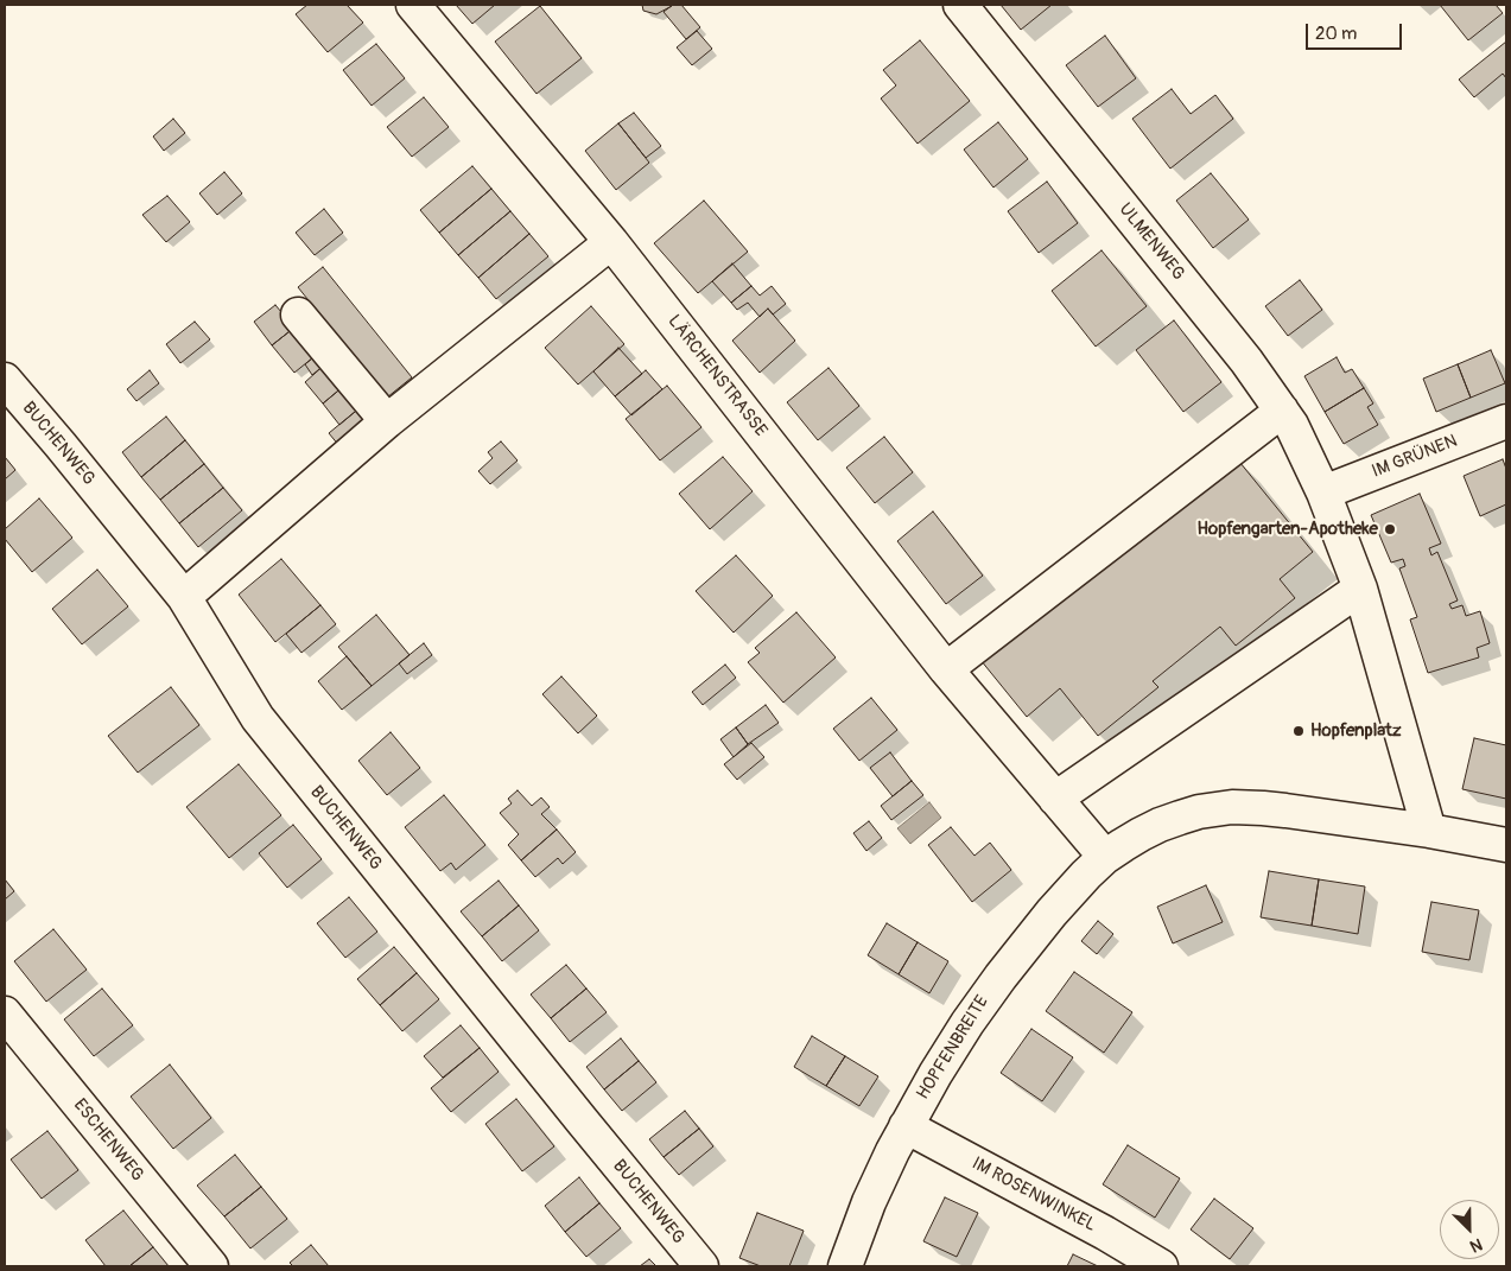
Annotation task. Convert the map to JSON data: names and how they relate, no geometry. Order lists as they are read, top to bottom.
{
  "streets": {
    "street": [
      "ULMENWEG",
      "LÄRCHENSTRASSE",
      "BUCHENWEG",
      "IM GRÜNEN",
      "HOPFENBREITE",
      "ESCHENWEG",
      "IM ROSENWINKEL"
    ]
  },
  "crossings": [
    ["ULMENWEG", "IM GRÜNEN"],
    ["HOPFENBREITE", "IM ROSENWINKEL"]
  ],
  "places": ["Hopfengarten-Apotheke", "Hopfenplatz"],
  "scale_bar": "20 m",
  "north": "bottom right"
}
